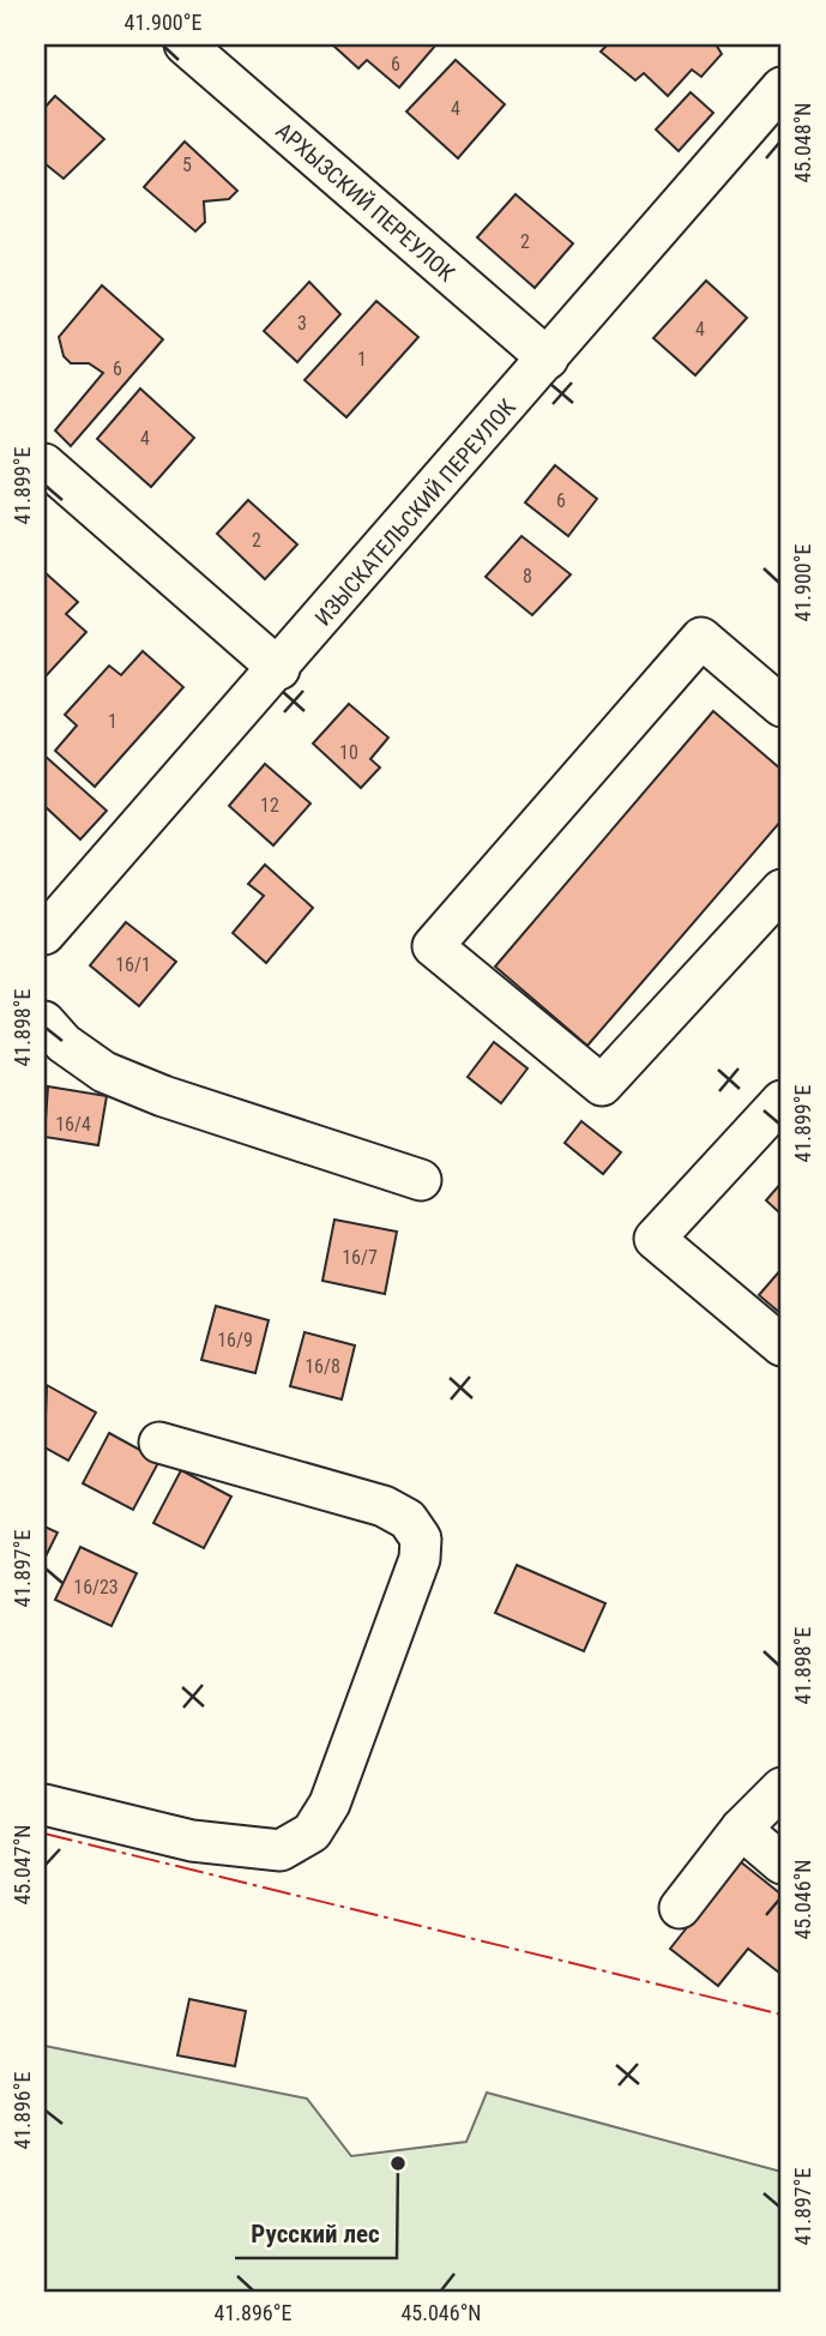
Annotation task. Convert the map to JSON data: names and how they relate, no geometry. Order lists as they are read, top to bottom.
{
  "streets": {
    "street": ["АРХЫЗСКИЙ ПЕРЕУЛОК", "ИЗЫСКАТЕЛЬСКИЙ ПЕРЕУЛОК"]
  },
  "crossings": [
    ["АРХЫЗСКИЙ ПЕРЕУЛОК", "ИЗЫСКАТЕЛЬСКИЙ ПЕРЕУЛОК"]
  ],
  "places": ["Русский лес"],
  "house_numbers": [
    "6",
    "4",
    "5",
    "2",
    "3",
    "4",
    "1",
    "6",
    "4",
    "6",
    "2",
    "8",
    "1",
    "10",
    "12",
    "16/1",
    "16/4",
    "16/7",
    "16/9",
    "16/8",
    "16/23"
  ],
  "coordinates": [
    "41.900°E",
    "45.048°N",
    "41.899°E",
    "41.898°E",
    "41.897°E",
    "45.047°N",
    "45.046°N",
    "41.896°E"
  ]
}
